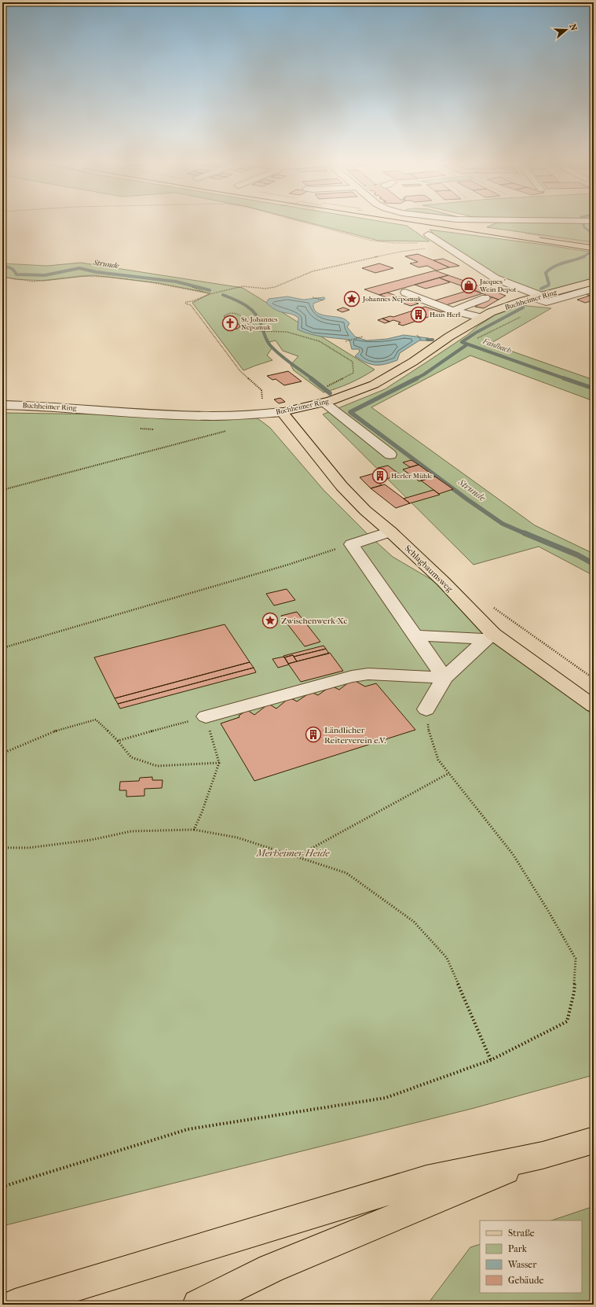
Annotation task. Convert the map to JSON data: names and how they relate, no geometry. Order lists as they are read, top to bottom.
{
  "streets": {
    "main road": ["Buchheimer Ring", "Schlagbaumsweg"]
  },
  "crossings": [
    ["Buchheimer Ring", "Schlagbaumsweg"]
  ],
  "water": ["Strunde", "Faulbach"],
  "parks": ["Merheimer Heide"],
  "places": {
    "shop": ["Jacques´ Wein Depot"],
    "place": ["Johannes Nepomuk", "Zwischenwerk Xc"],
    "building": ["Haus Herl", "Herler Mühle", "Ländlicher Reiterverein e.V."],
    "church": ["St. Johannes Nepomuk"]
  },
  "legend": [
    "Straße",
    "Park",
    "Wasser",
    "Gebäude"
  ],
  "north": "right"
}
